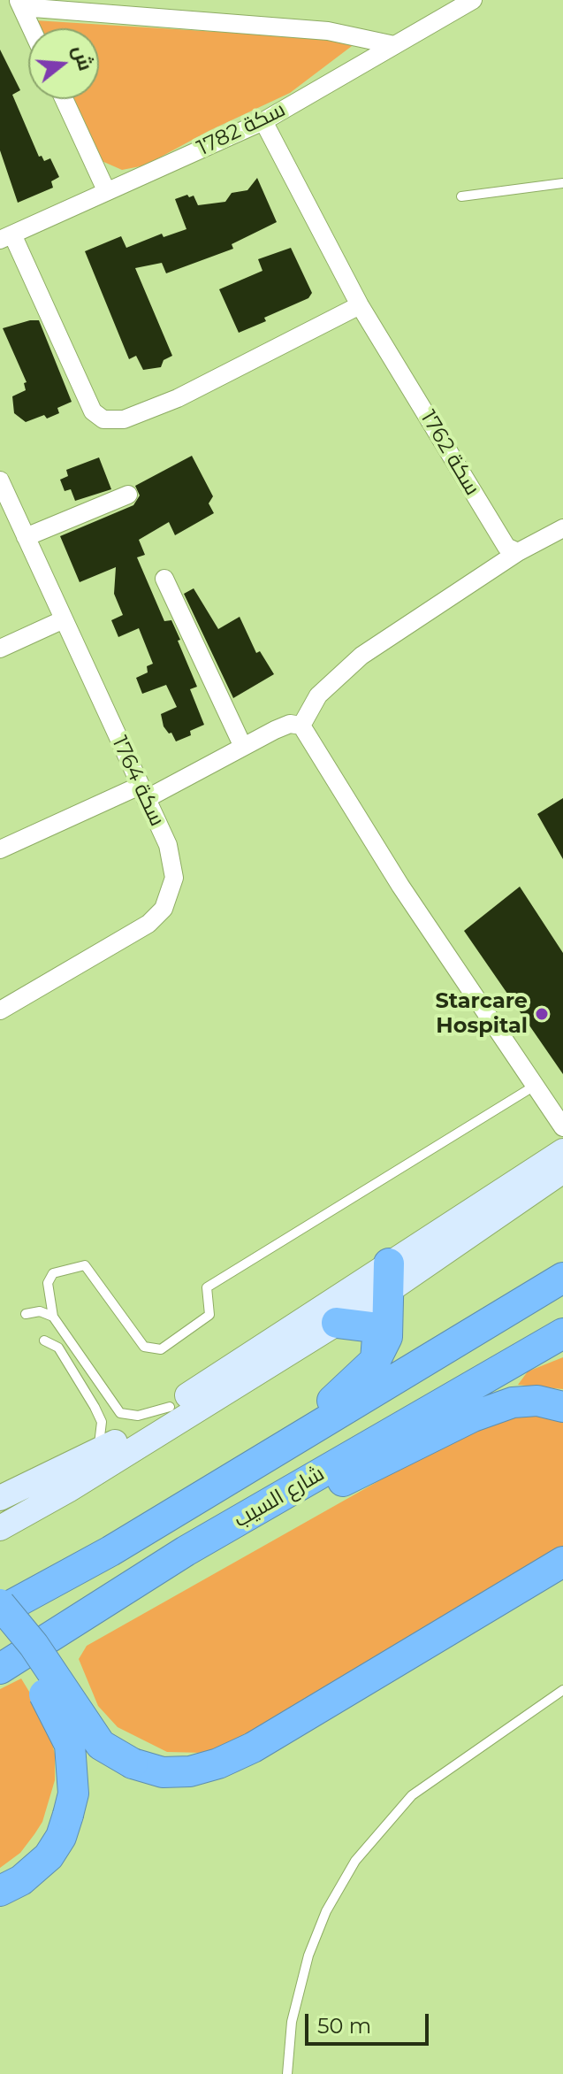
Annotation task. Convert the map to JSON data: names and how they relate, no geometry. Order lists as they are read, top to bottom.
{
  "streets": {
    "highway": ["شارع السيب"],
    "street": ["سكة 1782", "سكة 1762", "سكة 1764"]
  },
  "crossings": [
    ["سكة 1782", "سكة 1762"]
  ],
  "places": ["Starcare Hospital"],
  "scale_bar": "50 m",
  "north": "right"
}
